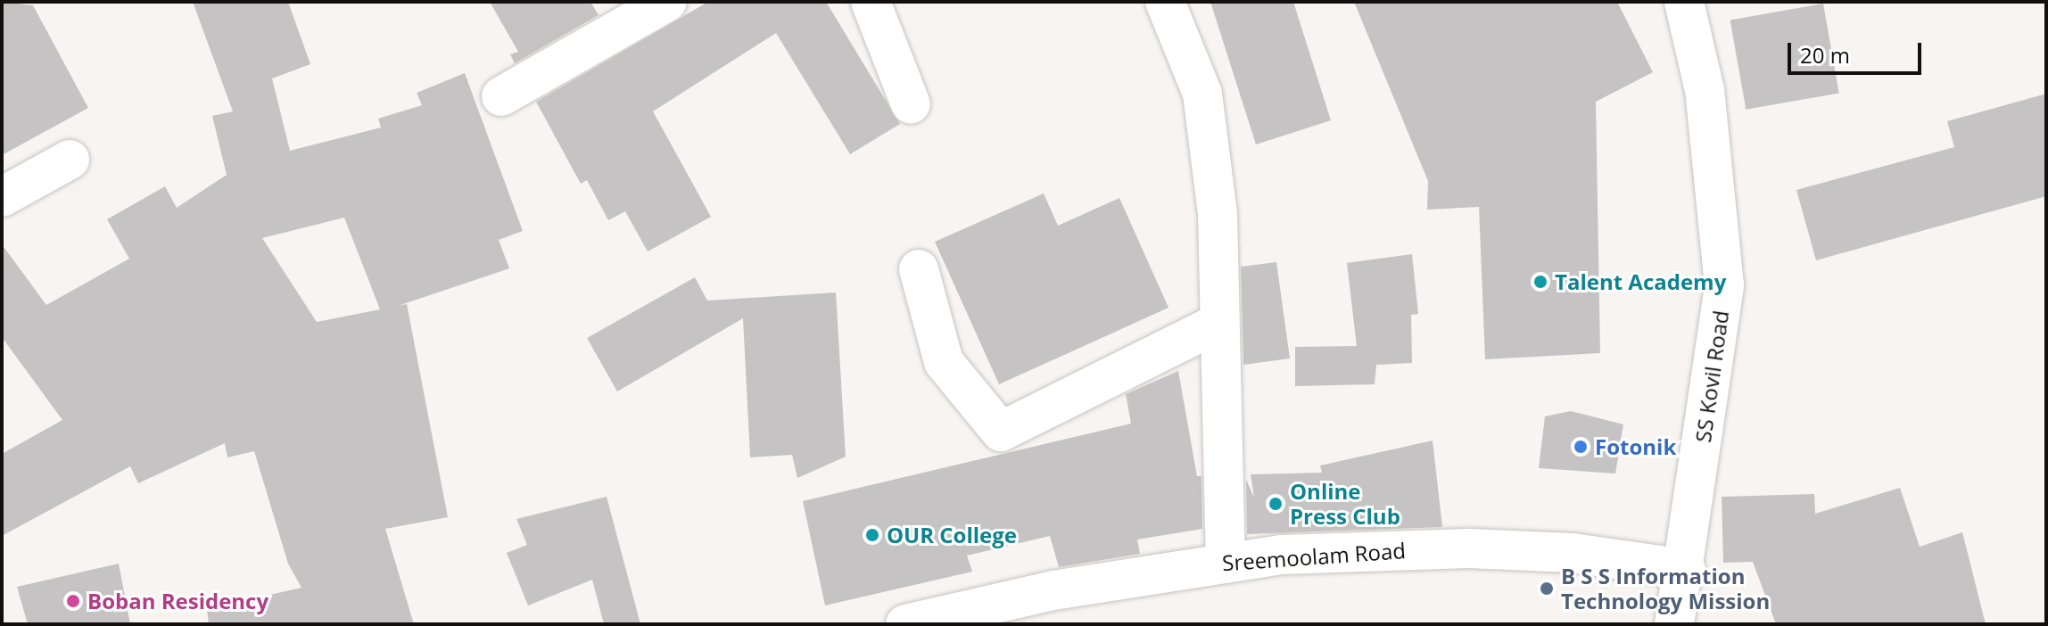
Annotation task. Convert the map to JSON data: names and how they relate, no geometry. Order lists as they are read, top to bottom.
{
  "streets": {
    "street": ["SS Kovil Road", "Sreemoolam Road"]
  },
  "crossings": [
    ["SS Kovil Road", "Sreemoolam Road"]
  ],
  "places": [
    "Talent Academy",
    "Fotonik",
    "Online Press Club",
    "OUR College",
    "B S S Information Technology Mission",
    "Boban Residency"
  ],
  "scale_bar": "20 m"
}
